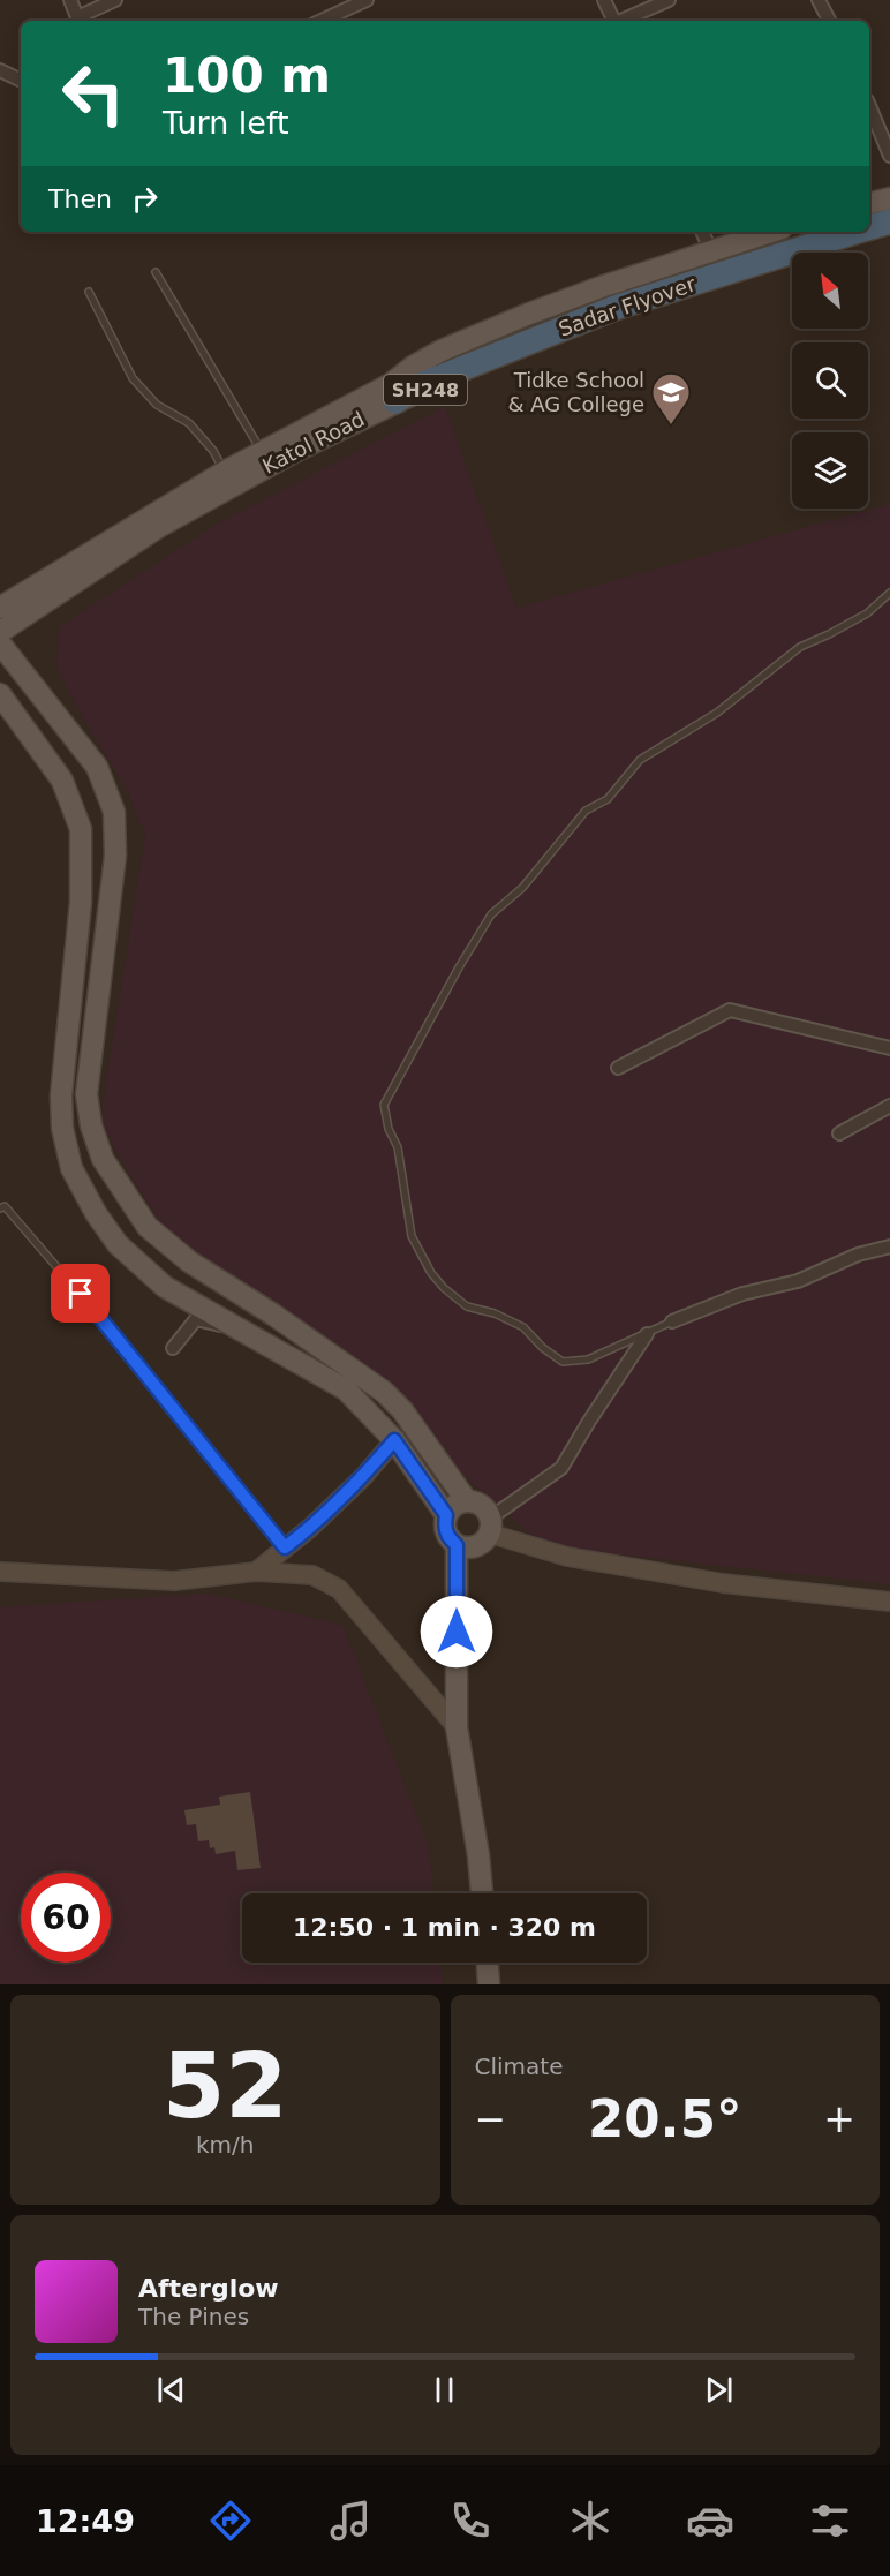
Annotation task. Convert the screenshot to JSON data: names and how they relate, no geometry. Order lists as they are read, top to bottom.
{
  "streets": {
    "highway": ["Sadar Flyover"],
    "main road": ["SH248", "Katol Road"]
  },
  "crossings": [
    ["Sadar Flyover", "Katol Road"]
  ],
  "places": {
    "school or university": ["Tidke School & AG College"]
  },
  "north": "top left",
  "page": {
    "turn": ["100 m", "Turn left"],
    "then": "Then",
    "limit": "60",
    "trip": "12:50 · 1 min · 320 m",
    "tile": [
      ["52", "km/h"],
      "Climate"
    ],
    "heat": ["−", "20.5°", "+"],
    "song": ["Afterglow", "The Pines"],
    "tabs": "12:49"
  }
}
